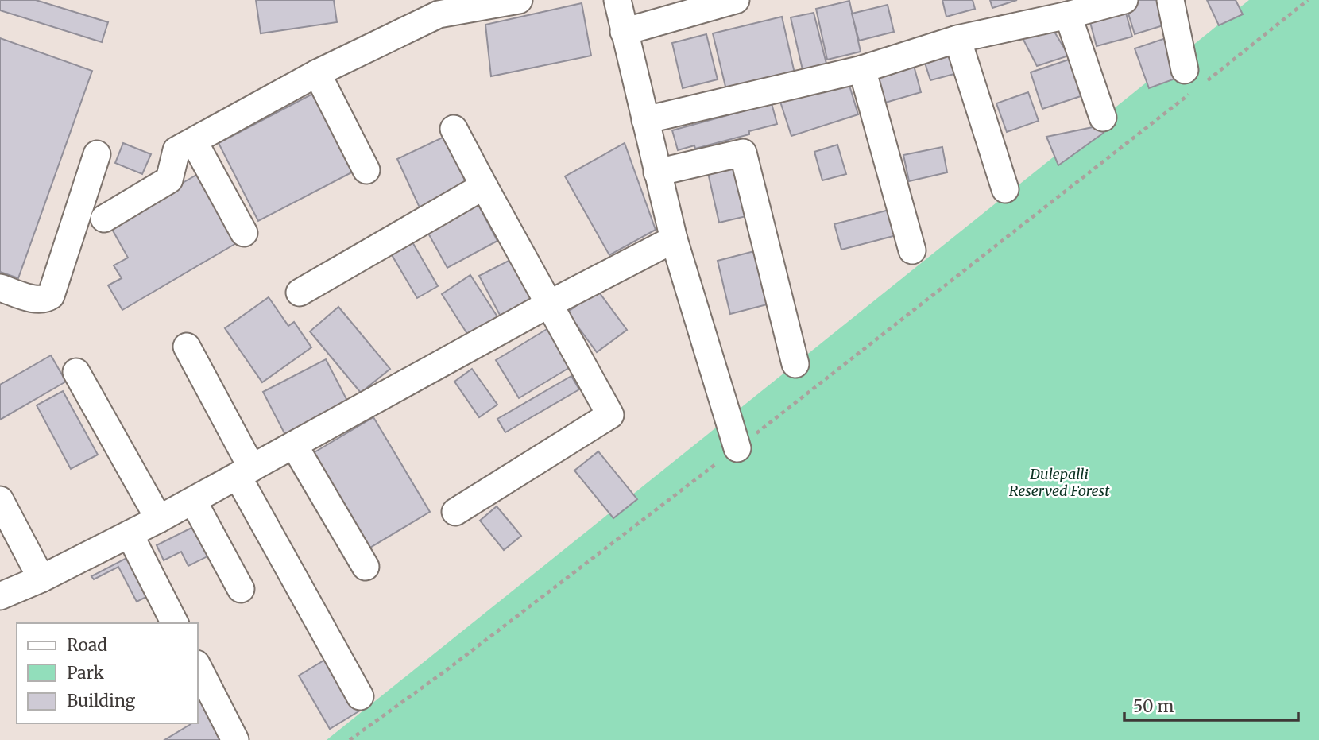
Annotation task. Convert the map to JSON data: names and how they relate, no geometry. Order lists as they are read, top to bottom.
{
  "parks": ["Dulepalli Reserved Forest"],
  "legend": ["Road", "Park", "Building"],
  "scale_bar": "50 m"
}
